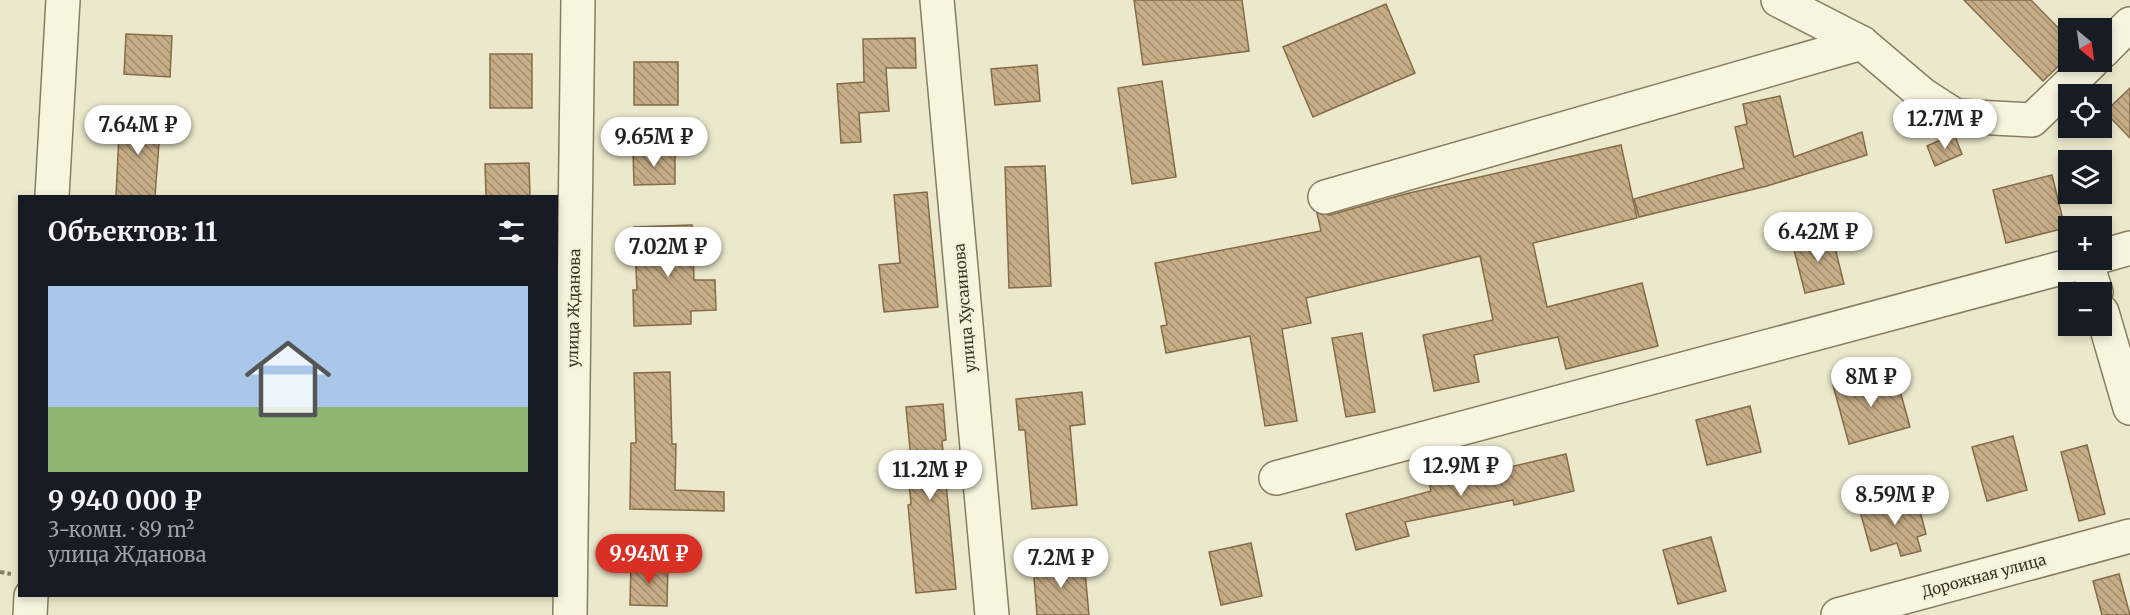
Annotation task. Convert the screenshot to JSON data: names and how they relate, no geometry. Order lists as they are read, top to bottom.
{
  "streets": {
    "street": ["улица Жданова", "улица Хусаинова", "Дорожная улица"]
  },
  "north": "bottom right",
  "page": {
    "map_buttons": ["+", "−"],
    "price": [
      "12.7M ₽",
      "7.64M ₽",
      "9.65M ₽",
      "6.42M ₽",
      "7.02M ₽",
      "8M ₽",
      "12.9M ₽",
      "11.2M ₽",
      "8.59M ₽",
      "9.94M ₽",
      "7.2M ₽"
    ],
    "heading": "Объектов: 11",
    "list": [
      {
        "name": "9 940 000 ₽",
        "note": "3-комн. · 89 m² · улица Жданова"
      }
    ]
  }
}
